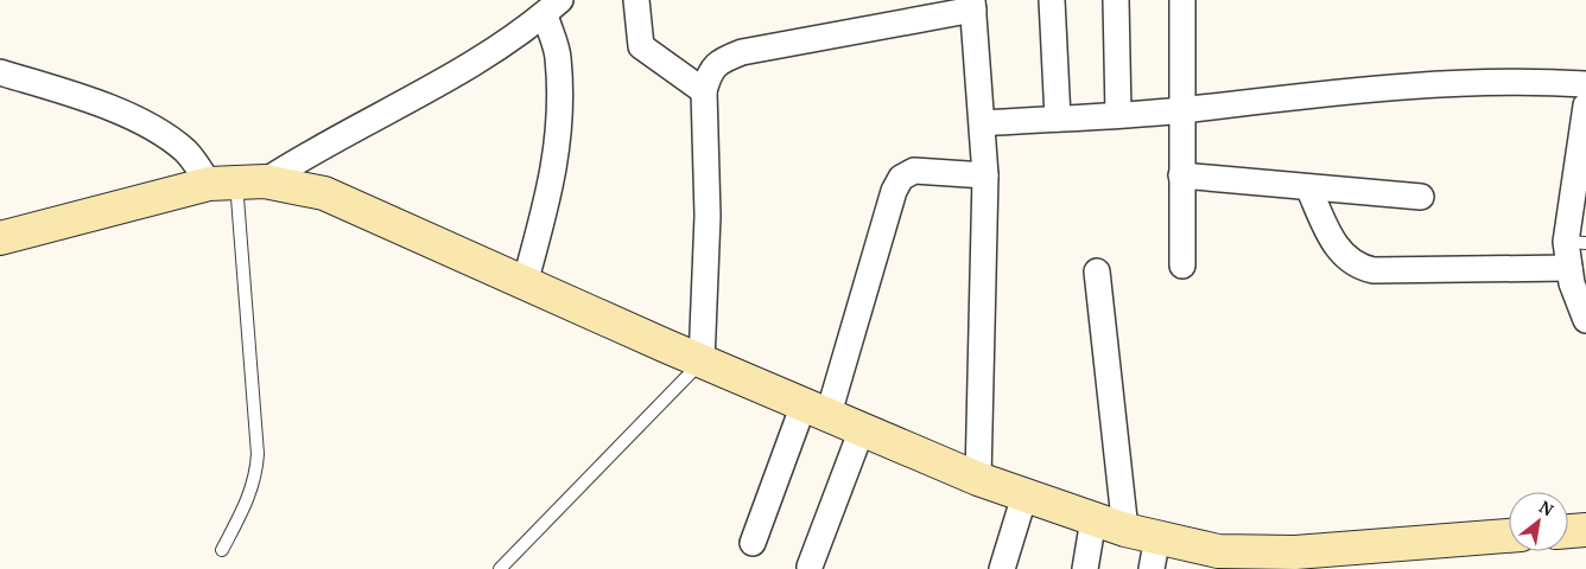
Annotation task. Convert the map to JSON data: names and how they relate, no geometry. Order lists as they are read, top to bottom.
{
  "north": "top right"
}
